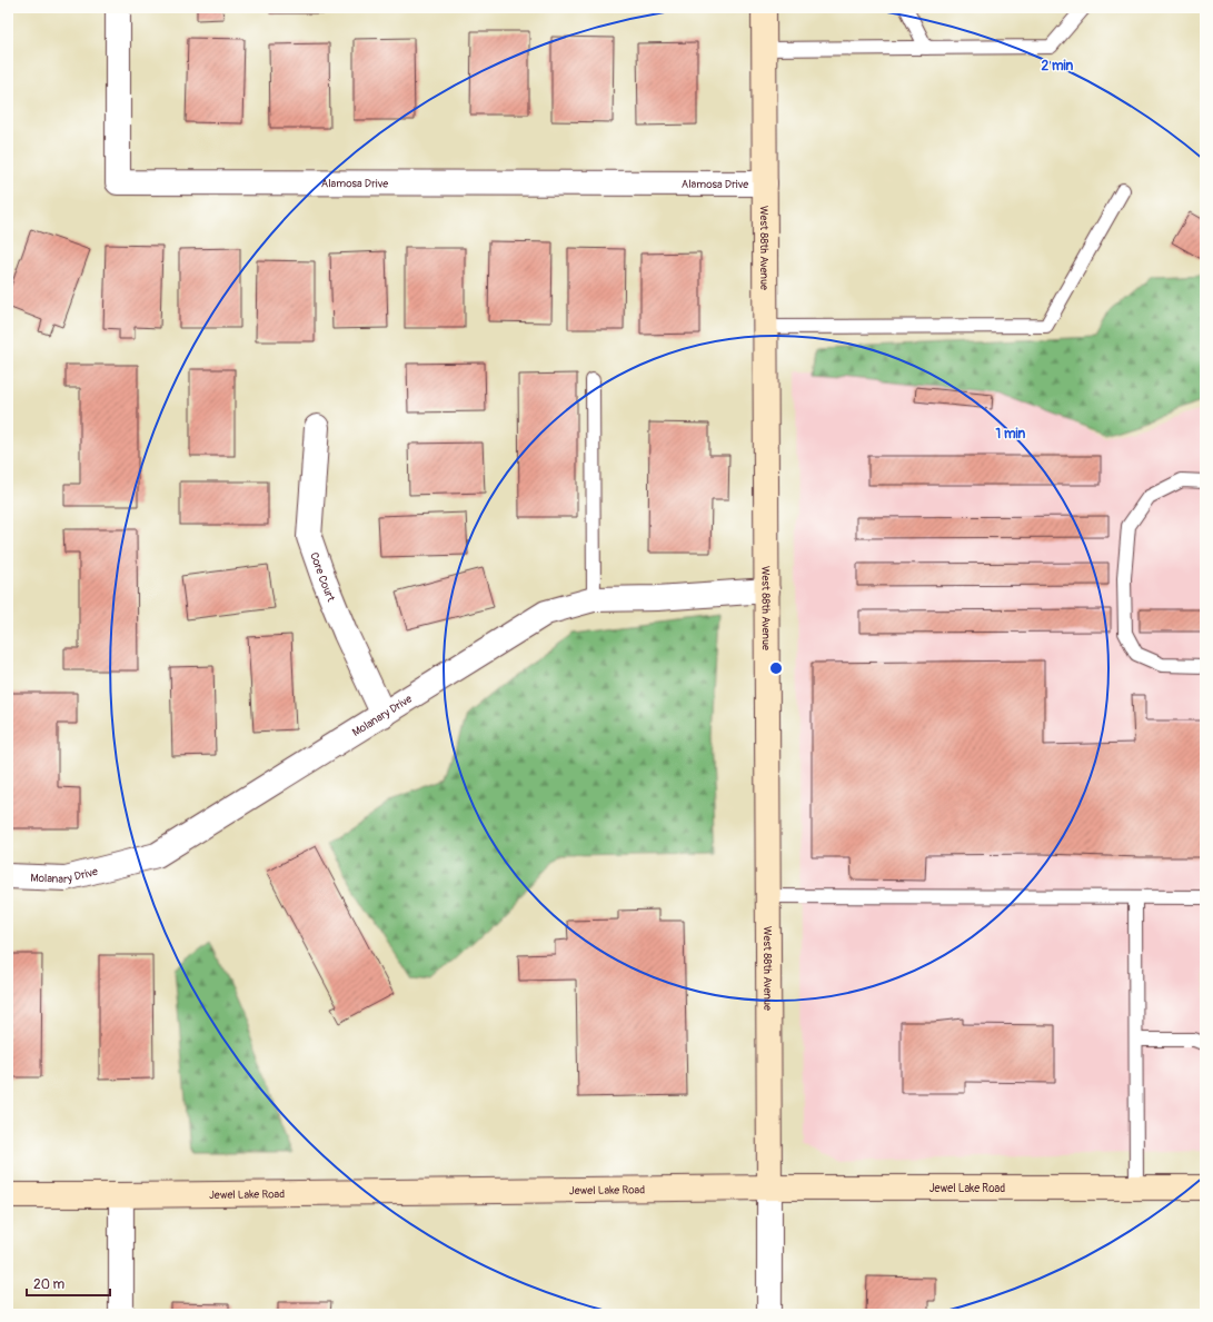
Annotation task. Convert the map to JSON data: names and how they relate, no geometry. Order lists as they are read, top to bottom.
{
  "streets": {
    "main road": ["West 88th Avenue", "Jewel Lake Road"],
    "street": ["Alamosa Drive", "Core Court", "Molanary Drive"]
  },
  "crossings": [
    ["Alamosa Drive", "West 88th Avenue"],
    ["West 88th Avenue", "Molanary Drive"],
    ["West 88th Avenue", "Jewel Lake Road"],
    ["Core Court", "Molanary Drive"]
  ],
  "scale_bar": "20 m",
  "rings": ["2 min", "1 min"]
}
